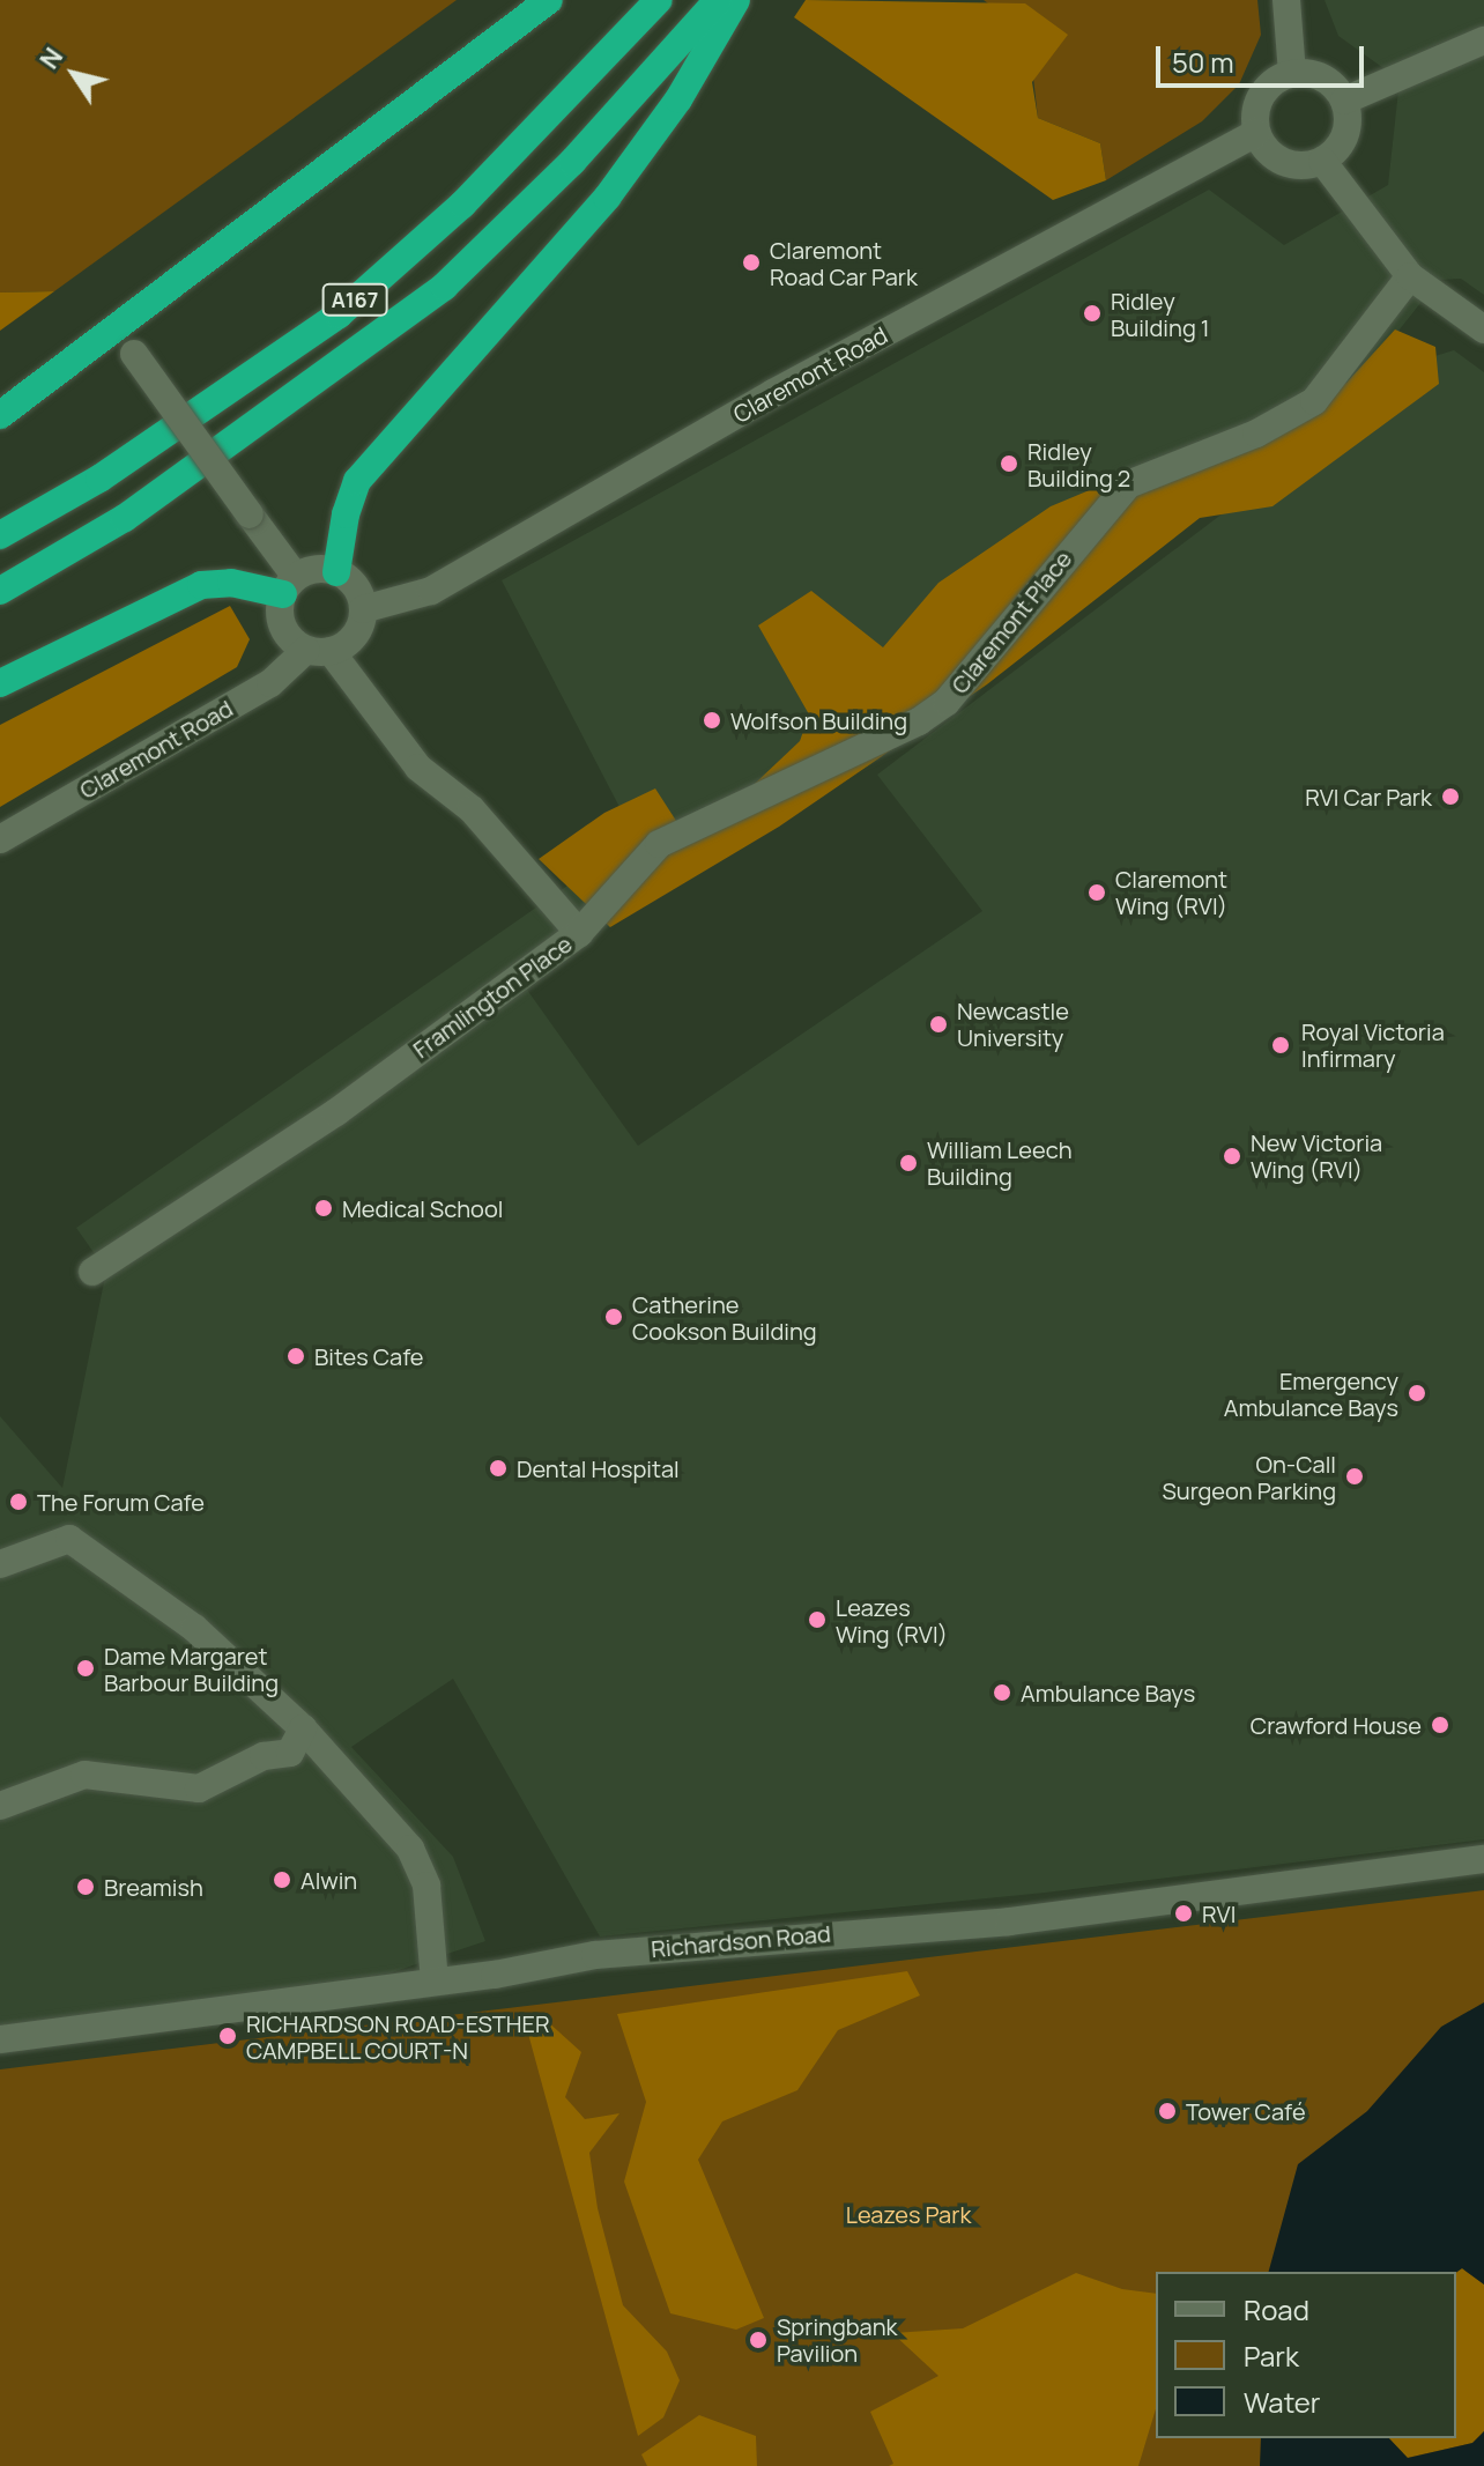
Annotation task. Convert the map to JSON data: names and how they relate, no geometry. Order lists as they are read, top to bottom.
{
  "streets": {
    "highway": ["A167"],
    "street": [
      "Claremont Road",
      "Claremont Place",
      "Framlington Place",
      "Richardson Road"
    ]
  },
  "crossings": [
    ["Claremont Road", "Framlington Place"],
    ["Claremont Place", "Framlington Place"]
  ],
  "parks": ["Leazes Park"],
  "places": [
    "Claremont Road Car Park",
    "Ridley Building 1",
    "Ridley Building 2",
    "Wolfson Building",
    "RVI Car Park",
    "Claremont Wing (RVI)",
    "Newcastle University",
    "Royal Victoria Infirmary",
    "New Victoria Wing (RVI)",
    "William Leech Building",
    "Medical School",
    "Catherine Cookson Building",
    "Bites Cafe",
    "Emergency Ambulance Bays",
    "Dental Hospital",
    "On-Call Surgeon Parking",
    "The Forum Cafe",
    "Leazes Wing (RVI)",
    "Dame Margaret Barbour Building",
    "Ambulance Bays",
    "Crawford House",
    "Alwin",
    "Breamish",
    "RVI",
    "RICHARDSON ROAD-ESTHER CAMPBELL COURT-N",
    "Tower Café",
    "Springbank Pavilion"
  ],
  "legend": ["Road", "Park", "Water"],
  "scale_bar": "50 m",
  "north": "top left"
}
